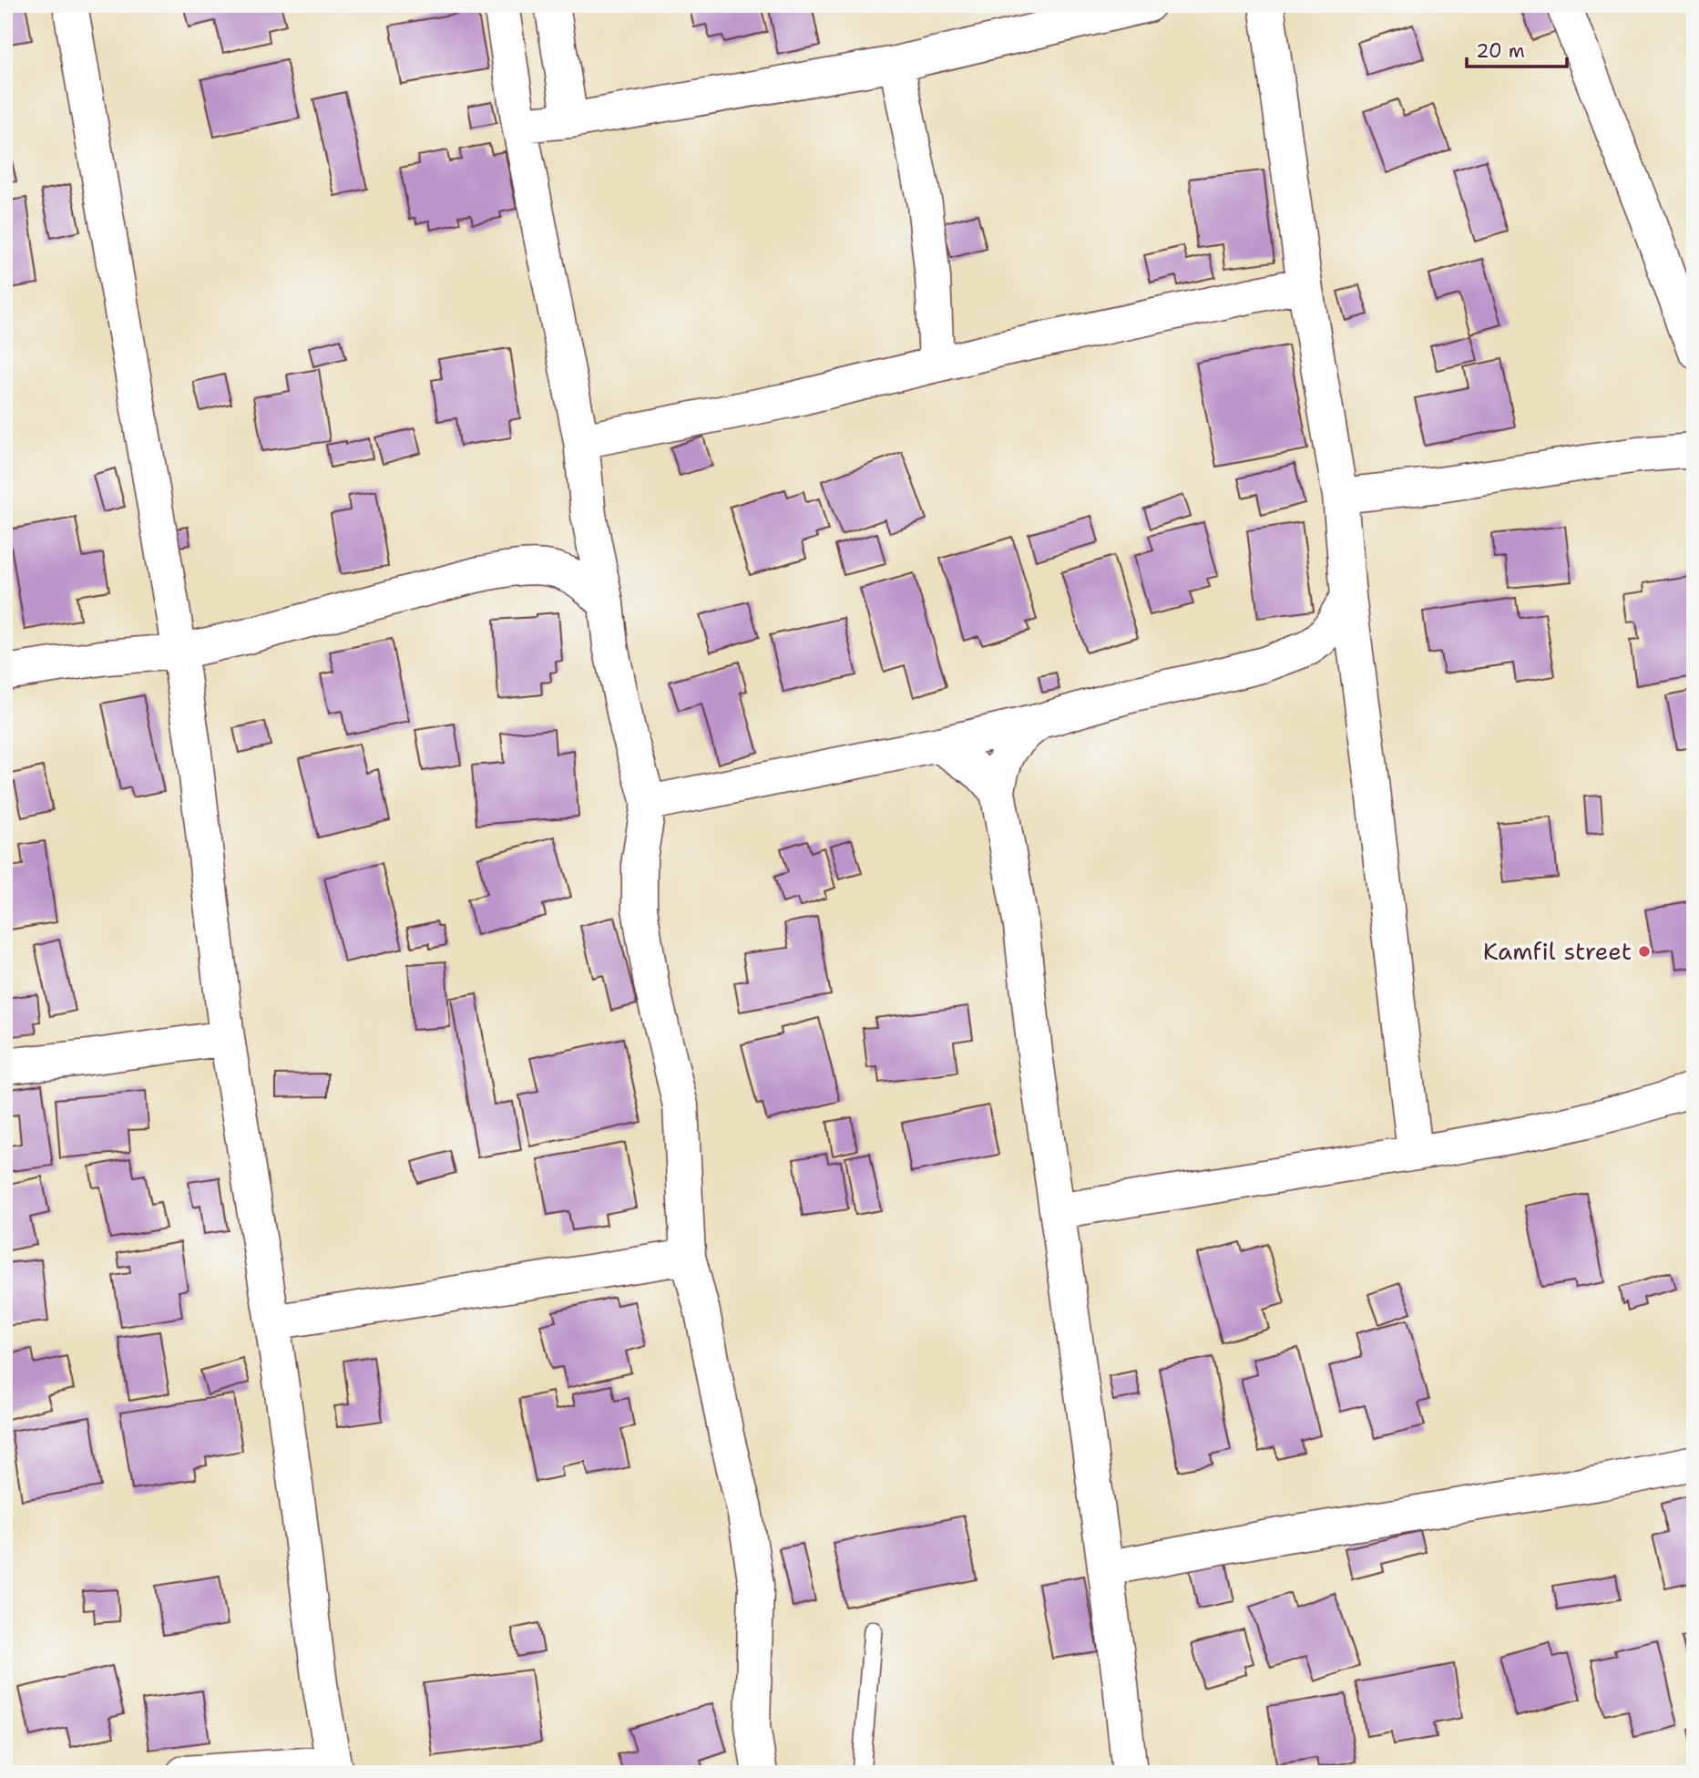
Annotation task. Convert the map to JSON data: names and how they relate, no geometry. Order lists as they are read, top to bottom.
{
  "places": ["Kamfil street"],
  "scale_bar": "20 m"
}
